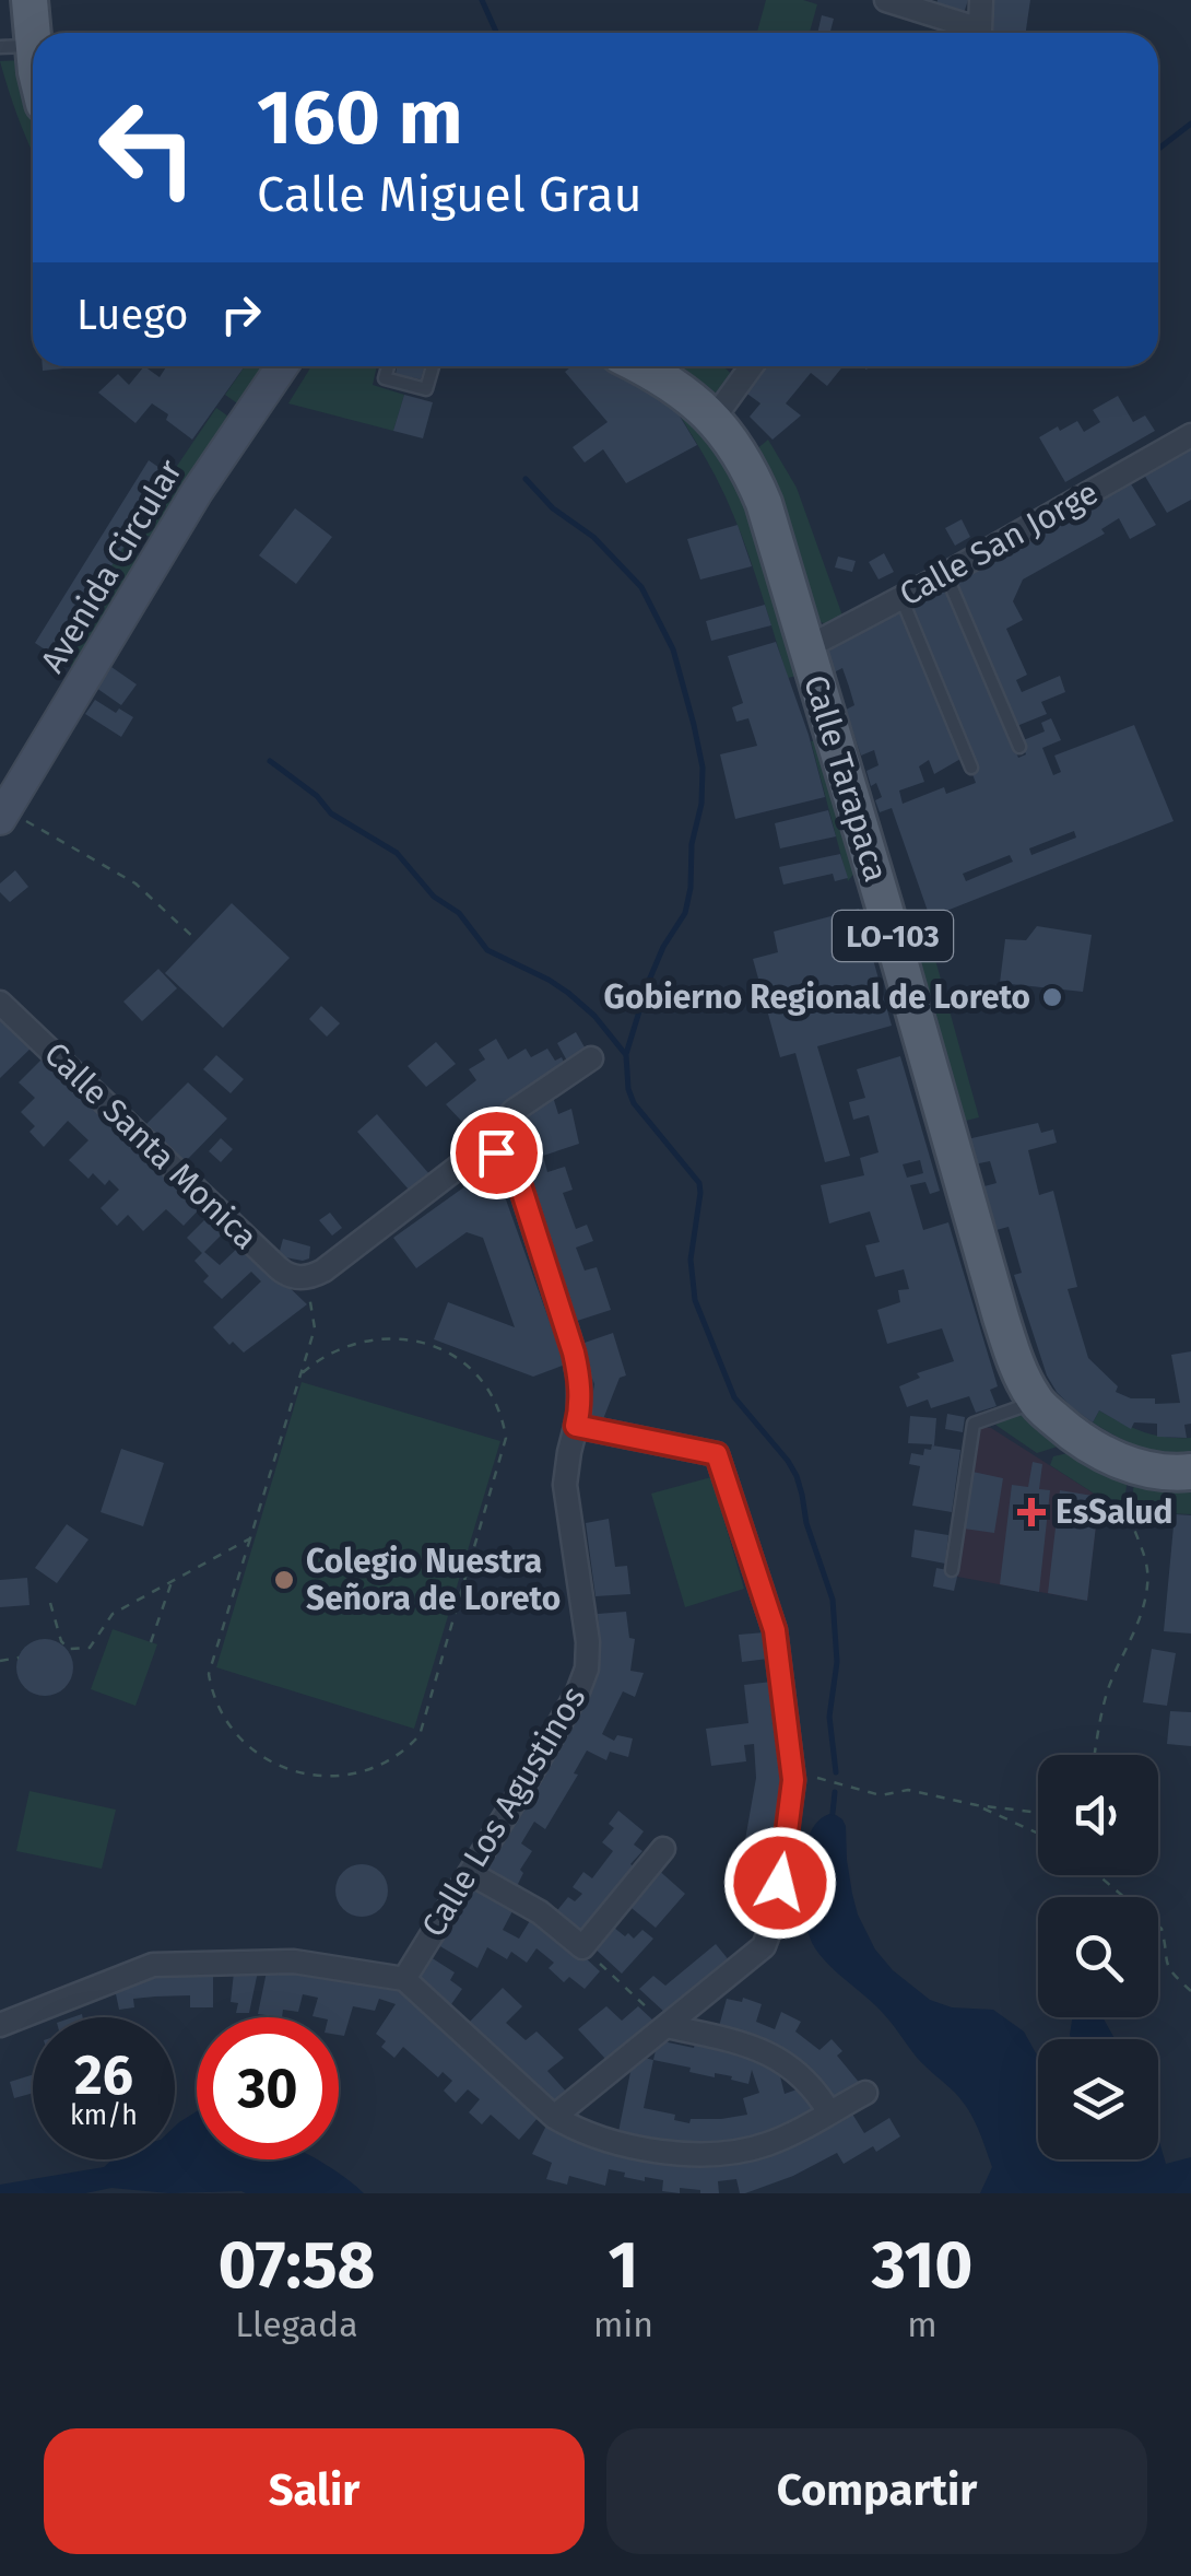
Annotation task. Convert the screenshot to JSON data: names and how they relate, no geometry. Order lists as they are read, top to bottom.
{
  "streets": {
    "main road": ["Calle Tarapaca", "LO-103"],
    "street": [
      "Calle San Jorge",
      "Avenida Circular",
      "Calle Santa Monica",
      "Calle Los Agustinos"
    ]
  },
  "crossings": [
    ["Calle San Jorge", "Calle Tarapaca"]
  ],
  "places": {
    "other": ["Gobierno Regional de Loreto", "Colegio Nuestra Señora de Loreto"],
    "health": ["EsSalud"]
  },
  "page": {
    "turn": ["160 m", "Calle Miguel Grau"],
    "then": "Luego",
    "speed": "26 km/h",
    "limit": "30",
    "eta": [
      "07:58",
      "Llegada",
      "1",
      "min",
      "310",
      "m"
    ],
    "buttons": ["Salir", "Compartir"]
  }
}
